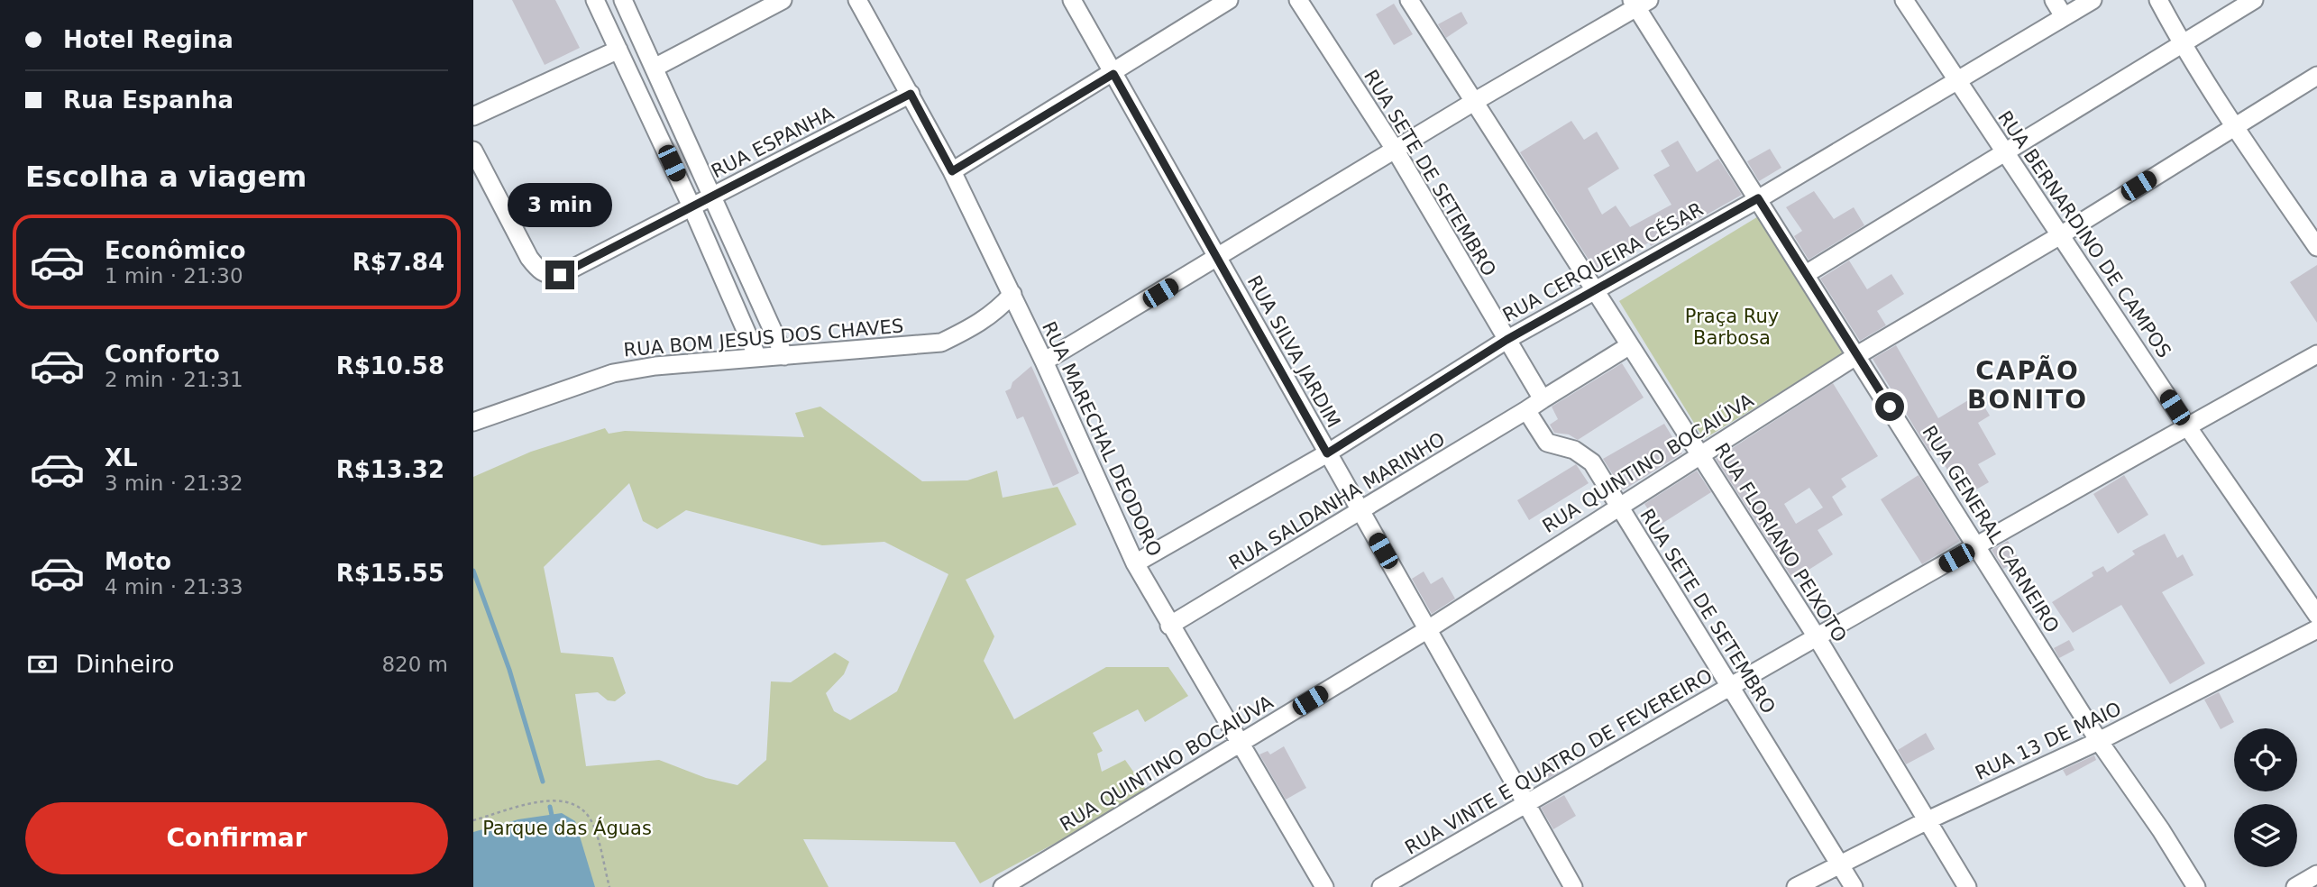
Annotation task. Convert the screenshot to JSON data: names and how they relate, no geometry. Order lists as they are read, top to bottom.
{
  "streets": {
    "street": [
      "RUA ESPANHA",
      "RUA SETE DE SETEMBRO",
      "RUA BERNARDINO DE CAMPOS",
      "RUA CERQUEIRA CÉSAR",
      "RUA BOM JESUS DOS CHAVES",
      "RUA SILVA JARDIM",
      "RUA MARECHAL DEODORO",
      "RUA QUINTINO BOCAIÚVA",
      "RUA SALDANHA MARINHO",
      "RUA GENERAL CARNEIRO",
      "RUA FLORIANO PEIXOTO",
      "RUA 13 DE MAIO",
      "RUA VINTE E QUATRO DE FEVEREIRO"
    ]
  },
  "crossings": [
    ["RUA ESPANHA", "RUA MARECHAL DEODORO"],
    ["RUA SETE DE SETEMBRO", "RUA CERQUEIRA CÉSAR"],
    ["RUA SETE DE SETEMBRO", "RUA QUINTINO BOCAIÚVA"],
    ["RUA SETE DE SETEMBRO", "RUA SALDANHA MARINHO"],
    ["RUA SETE DE SETEMBRO", "RUA 13 DE MAIO"],
    ["RUA SETE DE SETEMBRO", "RUA VINTE E QUATRO DE FEVEREIRO"],
    ["RUA BERNARDINO DE CAMPOS", "RUA CERQUEIRA CÉSAR"],
    ["RUA BERNARDINO DE CAMPOS", "RUA QUINTINO BOCAIÚVA"],
    ["RUA BERNARDINO DE CAMPOS", "RUA VINTE E QUATRO DE FEVEREIRO"],
    ["RUA CERQUEIRA CÉSAR", "RUA SILVA JARDIM"],
    ["RUA CERQUEIRA CÉSAR", "RUA MARECHAL DEODORO"],
    ["RUA CERQUEIRA CÉSAR", "RUA GENERAL CARNEIRO"],
    ["RUA CERQUEIRA CÉSAR", "RUA FLORIANO PEIXOTO"],
    ["RUA BOM JESUS DOS CHAVES", "RUA MARECHAL DEODORO"],
    ["RUA SILVA JARDIM", "RUA QUINTINO BOCAIÚVA"],
    ["RUA SILVA JARDIM", "RUA SALDANHA MARINHO"],
    ["RUA SILVA JARDIM", "RUA VINTE E QUATRO DE FEVEREIRO"],
    ["RUA MARECHAL DEODORO", "RUA QUINTINO BOCAIÚVA"],
    ["RUA MARECHAL DEODORO", "RUA SALDANHA MARINHO"],
    ["RUA QUINTINO BOCAIÚVA", "RUA GENERAL CARNEIRO"],
    ["RUA QUINTINO BOCAIÚVA", "RUA FLORIANO PEIXOTO"],
    ["RUA GENERAL CARNEIRO", "RUA 13 DE MAIO"],
    ["RUA GENERAL CARNEIRO", "RUA VINTE E QUATRO DE FEVEREIRO"],
    ["RUA FLORIANO PEIXOTO", "RUA 13 DE MAIO"],
    ["RUA FLORIANO PEIXOTO", "RUA VINTE E QUATRO DE FEVEREIRO"]
  ],
  "districts": ["CAPÃO BONITO"],
  "parks": ["Praça Ruy Barbosa", "Parque das Águas"],
  "page": {
    "banner": ["Hotel Regina", "Rua Espanha"],
    "heading": "Escolha a viagem",
    "bubble": "3 min",
    "list": [
      {
        "name": "Econômico",
        "note": "1 min · 21:30",
        "value": "R$7.84"
      },
      {
        "name": "Conforto",
        "note": "2 min · 21:31",
        "value": "R$10.58"
      },
      {
        "name": "XL",
        "note": "3 min · 21:32",
        "value": "R$13.32"
      },
      {
        "name": "Moto",
        "note": "4 min · 21:33",
        "value": "R$15.55"
      }
    ],
    "pay": ["Dinheiro", "820 m"],
    "buttons": "Confirmar"
  }
}
